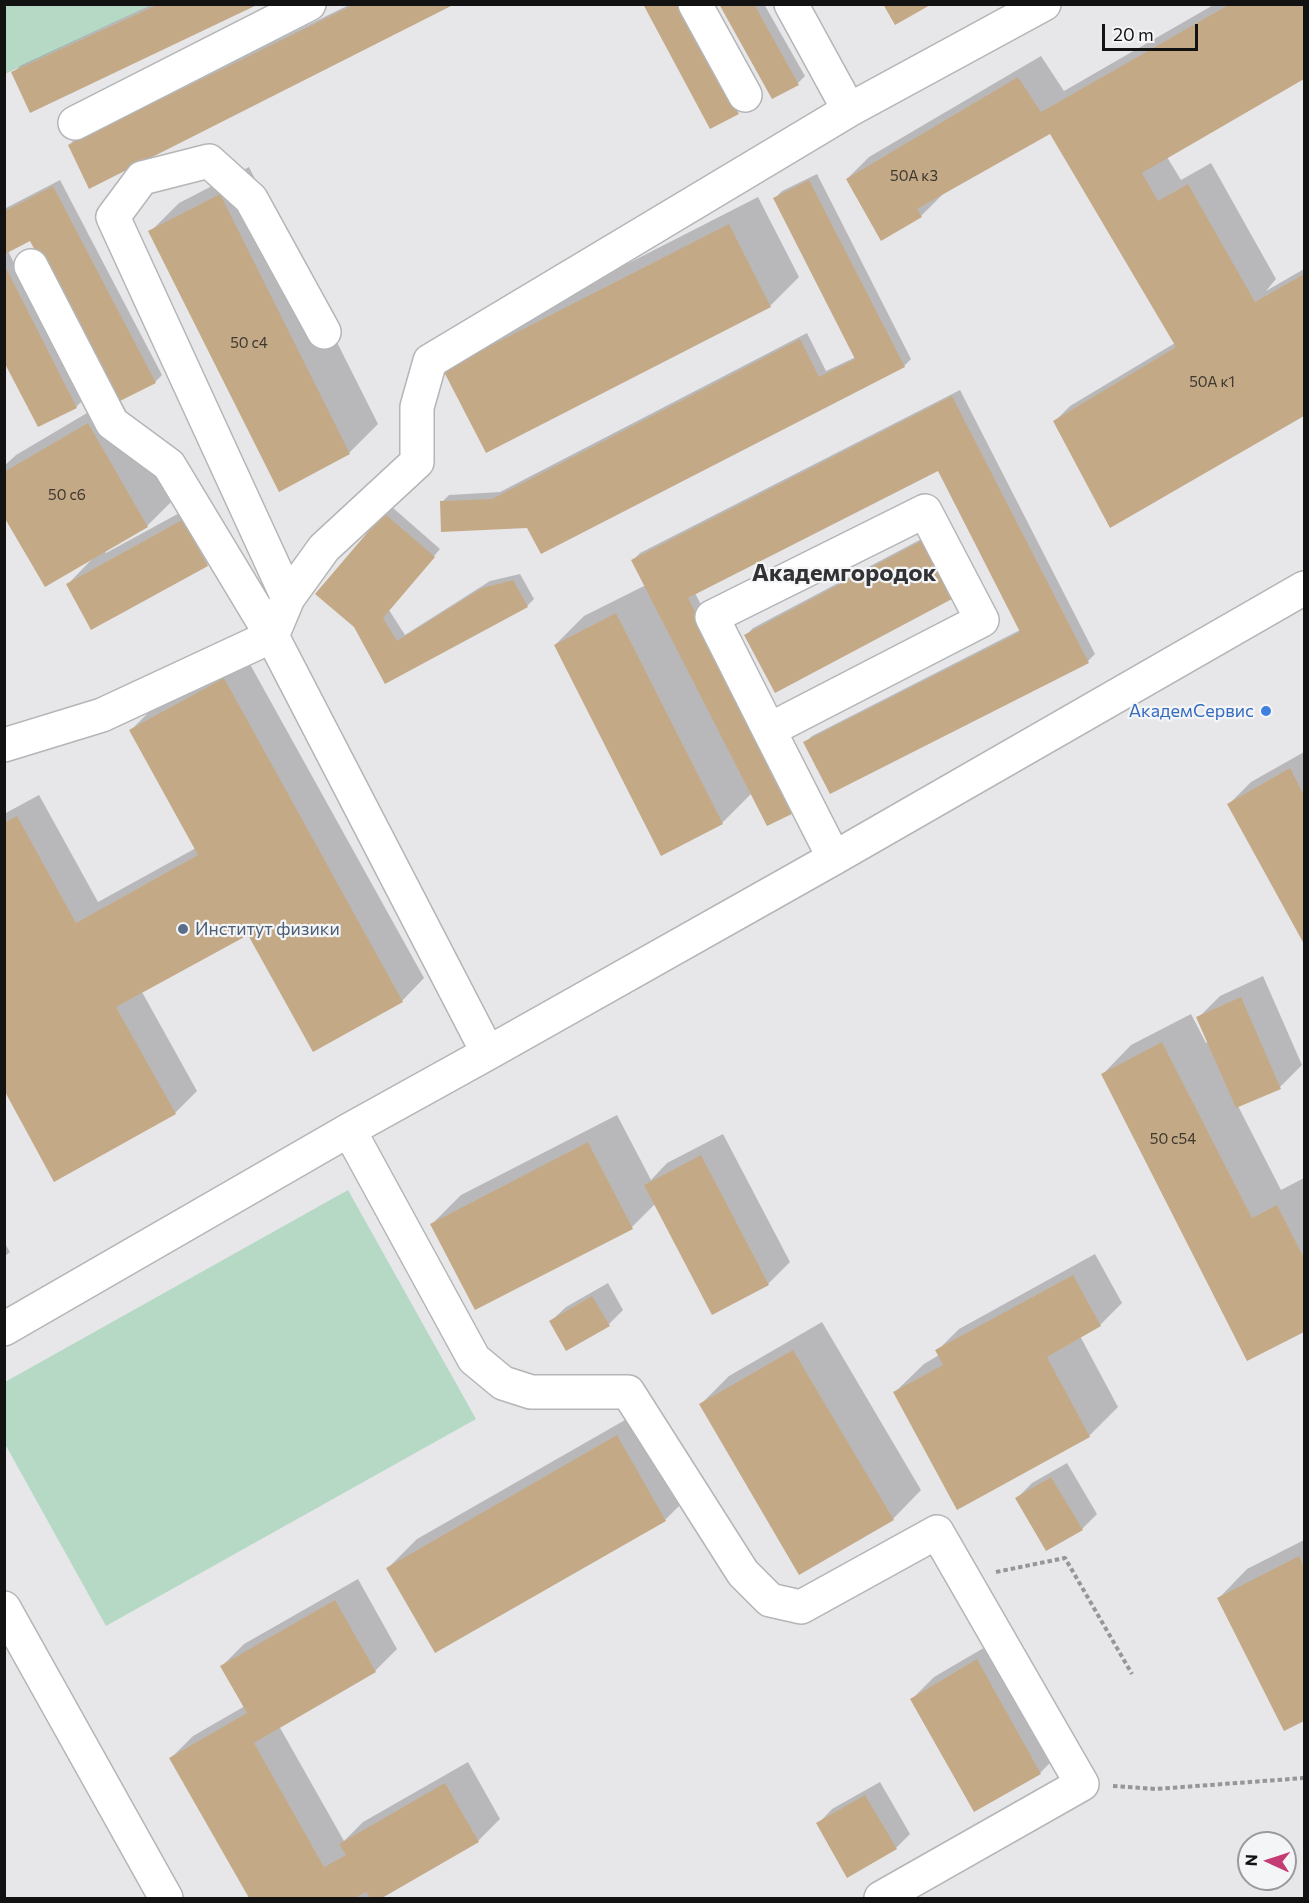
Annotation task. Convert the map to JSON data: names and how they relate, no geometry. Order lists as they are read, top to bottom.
{
  "districts": ["Академгородок"],
  "places": ["АкадемСервис", "Институт физики"],
  "house_numbers": [
    "50А к3",
    "50 с4",
    "50А к1",
    "50 с6",
    "50 с54"
  ],
  "scale_bar": "20 m",
  "north": "left"
}
